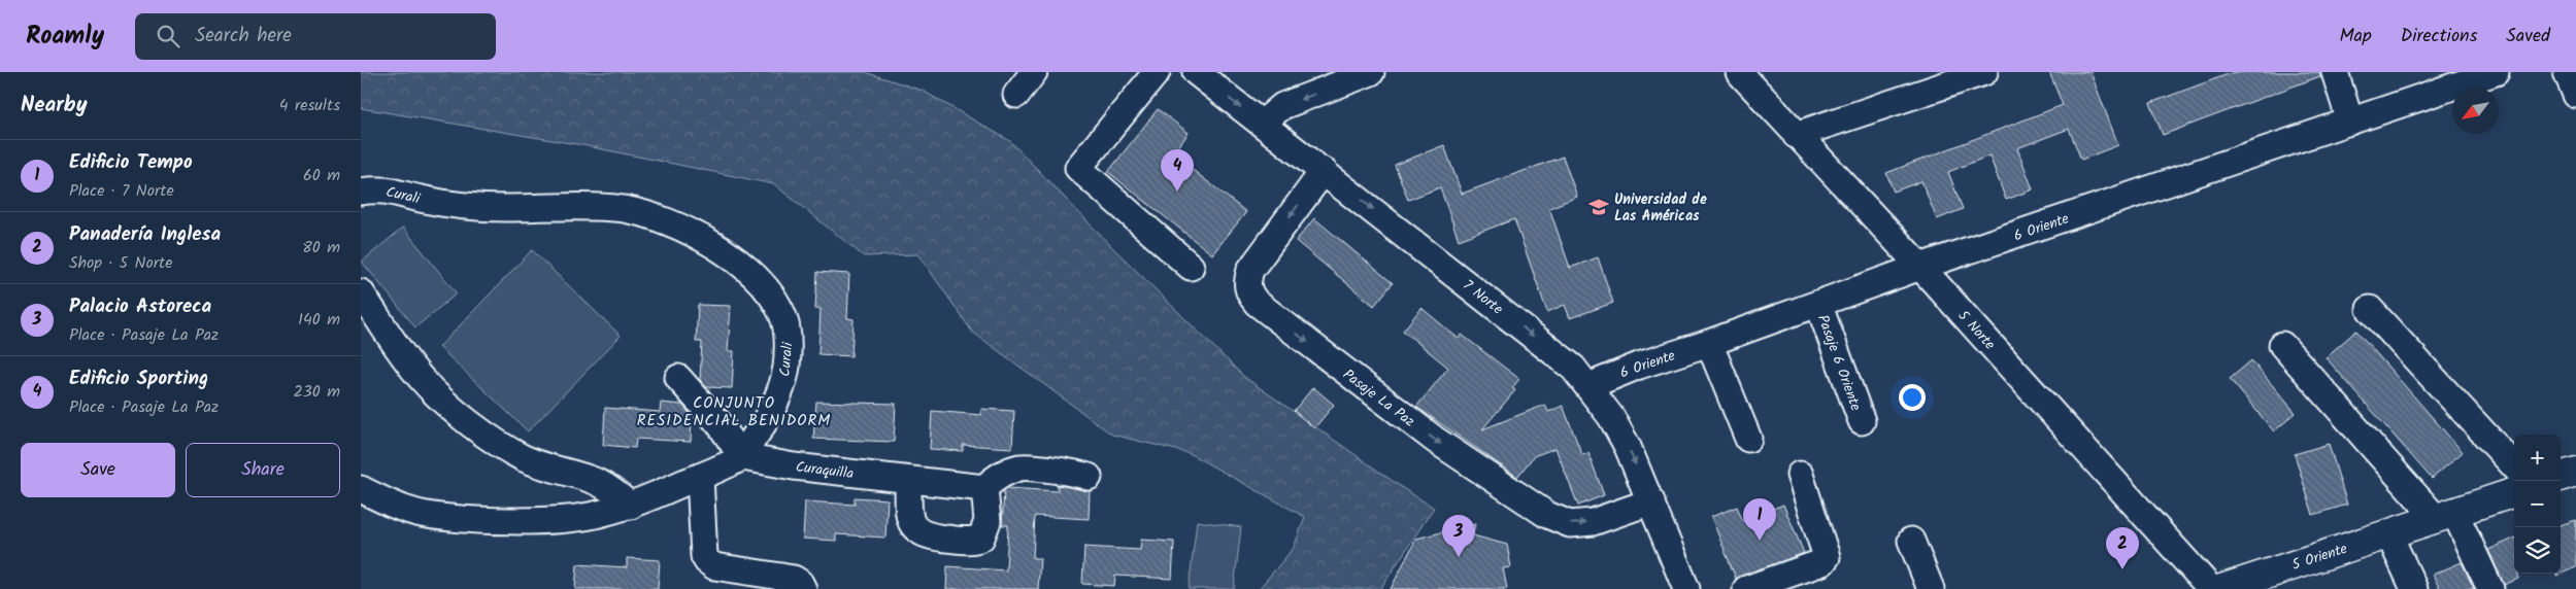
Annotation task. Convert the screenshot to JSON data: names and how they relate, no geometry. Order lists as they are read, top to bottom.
{
  "streets": {
    "main road": ["5 Oriente"],
    "street": [
      "Curali",
      "6 Oriente",
      "7 Norte",
      "5 Norte",
      "Pasaje 6 Oriente",
      "Pasaje La Paz",
      "Curaquilla"
    ]
  },
  "crossings": [
    ["Curali", "Curaquilla"],
    ["6 Oriente", "7 Norte"],
    ["6 Oriente", "5 Norte"],
    ["6 Oriente", "Pasaje 6 Oriente"],
    ["7 Norte", "Pasaje La Paz"]
  ],
  "one_way": ["7 Norte"],
  "districts": ["CONJUNTO RESIDENCIAL BENIDORM"],
  "places": {
    "school or university": ["Universidad de Las Américas"]
  },
  "north": "bottom left",
  "page": {
    "header": "Roamly",
    "search": "Search here",
    "nav": ["Map", "Directions", "Saved"],
    "heading": ["Nearby", "4 results"],
    "list": [
      {
        "mark": "1",
        "name": "Edificio Tempo",
        "note": "Place · 7 Norte",
        "value": "60 m"
      },
      {
        "mark": "2",
        "name": "Panadería Inglesa",
        "note": "Shop · 5 Norte",
        "value": "80 m"
      },
      {
        "mark": "3",
        "name": "Palacio Astoreca",
        "note": "Place · Pasaje La Paz",
        "value": "140 m"
      },
      {
        "mark": "4",
        "name": "Edificio Sporting",
        "note": "Place · Pasaje La Paz",
        "value": "230 m"
      }
    ],
    "pins": [
      "4",
      "1",
      "3",
      "2"
    ],
    "buttons": ["Save", "Share"],
    "map_buttons": ["+", "−"]
  }
}
